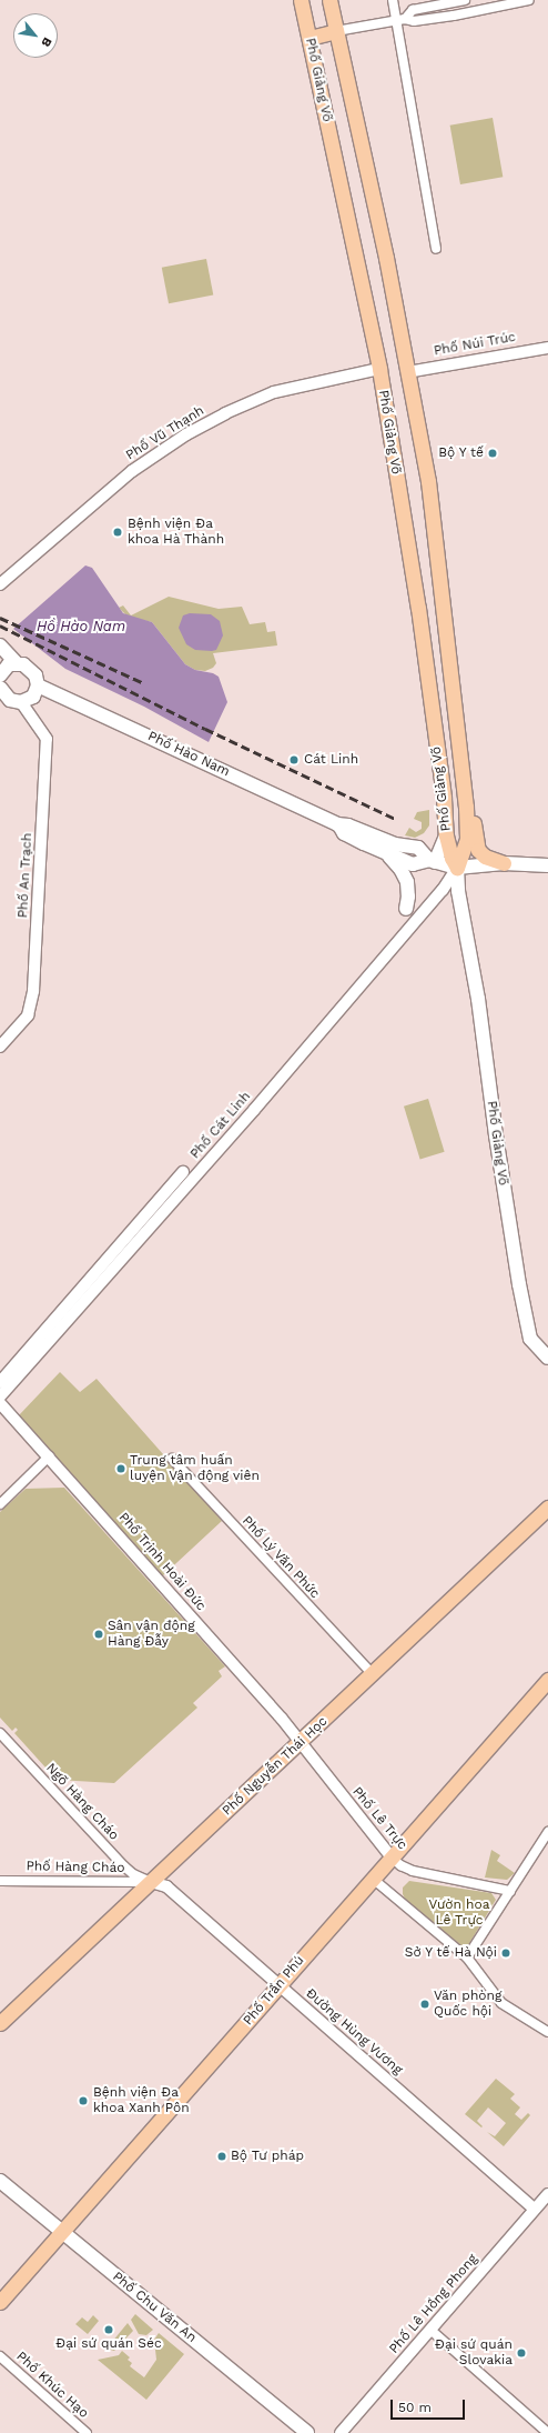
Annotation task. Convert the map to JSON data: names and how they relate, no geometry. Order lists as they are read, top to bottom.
{
  "streets": {
    "main road": [
      "Phố Giảng Võ",
      "Phố Hào Nam",
      "Phố Nguyễn Thái Học",
      "Phố Trần Phú",
      "Phố Chu Văn An"
    ],
    "street": [
      "Phố Núi Trúc",
      "Phố Vũ Thạnh",
      "Phố An Trạch",
      "Phố Cát Linh",
      "Phố Lý Văn Phức",
      "Phố Trịnh Hoài Đức",
      "Ngõ Hàng Cháo",
      "Phố Lê Trực",
      "Phố Hàng Cháo",
      "Đường Hùng Vương",
      "Phố Lê Hồng Phong",
      "Phố Khúc Hạo"
    ]
  },
  "crossings": [
    ["Phố Giảng Võ", "Phố Núi Trúc"],
    ["Phố Giảng Võ", "Phố Vũ Thạnh"],
    ["Phố Giảng Võ", "Phố Hào Nam"],
    ["Phố Giảng Võ", "Phố Cát Linh"],
    ["Phố Hào Nam", "Phố Cát Linh"],
    ["Phố Lý Văn Phức", "Phố Nguyễn Thái Học"],
    ["Phố Trịnh Hoài Đức", "Phố Nguyễn Thái Học"],
    ["Phố Trịnh Hoài Đức", "Phố Lê Trực"],
    ["Phố Nguyễn Thái Học", "Ngõ Hàng Cháo"],
    ["Phố Nguyễn Thái Học", "Phố Lê Trực"],
    ["Phố Nguyễn Thái Học", "Phố Hàng Cháo"],
    ["Phố Nguyễn Thái Học", "Đường Hùng Vương"],
    ["Ngõ Hàng Cháo", "Phố Hàng Cháo"],
    ["Ngõ Hàng Cháo", "Đường Hùng Vương"],
    ["Phố Lê Trực", "Phố Trần Phú"],
    ["Phố Hàng Cháo", "Đường Hùng Vương"],
    ["Phố Trần Phú", "Đường Hùng Vương"],
    ["Phố Trần Phú", "Phố Chu Văn An"],
    ["Đường Hùng Vương", "Phố Lê Hồng Phong"]
  ],
  "water": ["Hồ Hào Nam"],
  "parks": ["Vườn hoa Lê Trực"],
  "places": [
    "Bộ Y tế",
    "Bệnh viện Đa khoa Hà Thành",
    "Cát Linh",
    "Trung tâm huấn luyện Vận động viên",
    "Sân vận động Hàng Đẫy",
    "Sở Y tế Hà Nội",
    "Văn phòng Quốc hội",
    "Bệnh viện Đa khoa Xanh Pôn",
    "Bộ Tư pháp",
    "Đại sứ quán Séc",
    "Đại sứ quán Slovakia"
  ],
  "scale_bar": "50 m",
  "north": "bottom right"
}
